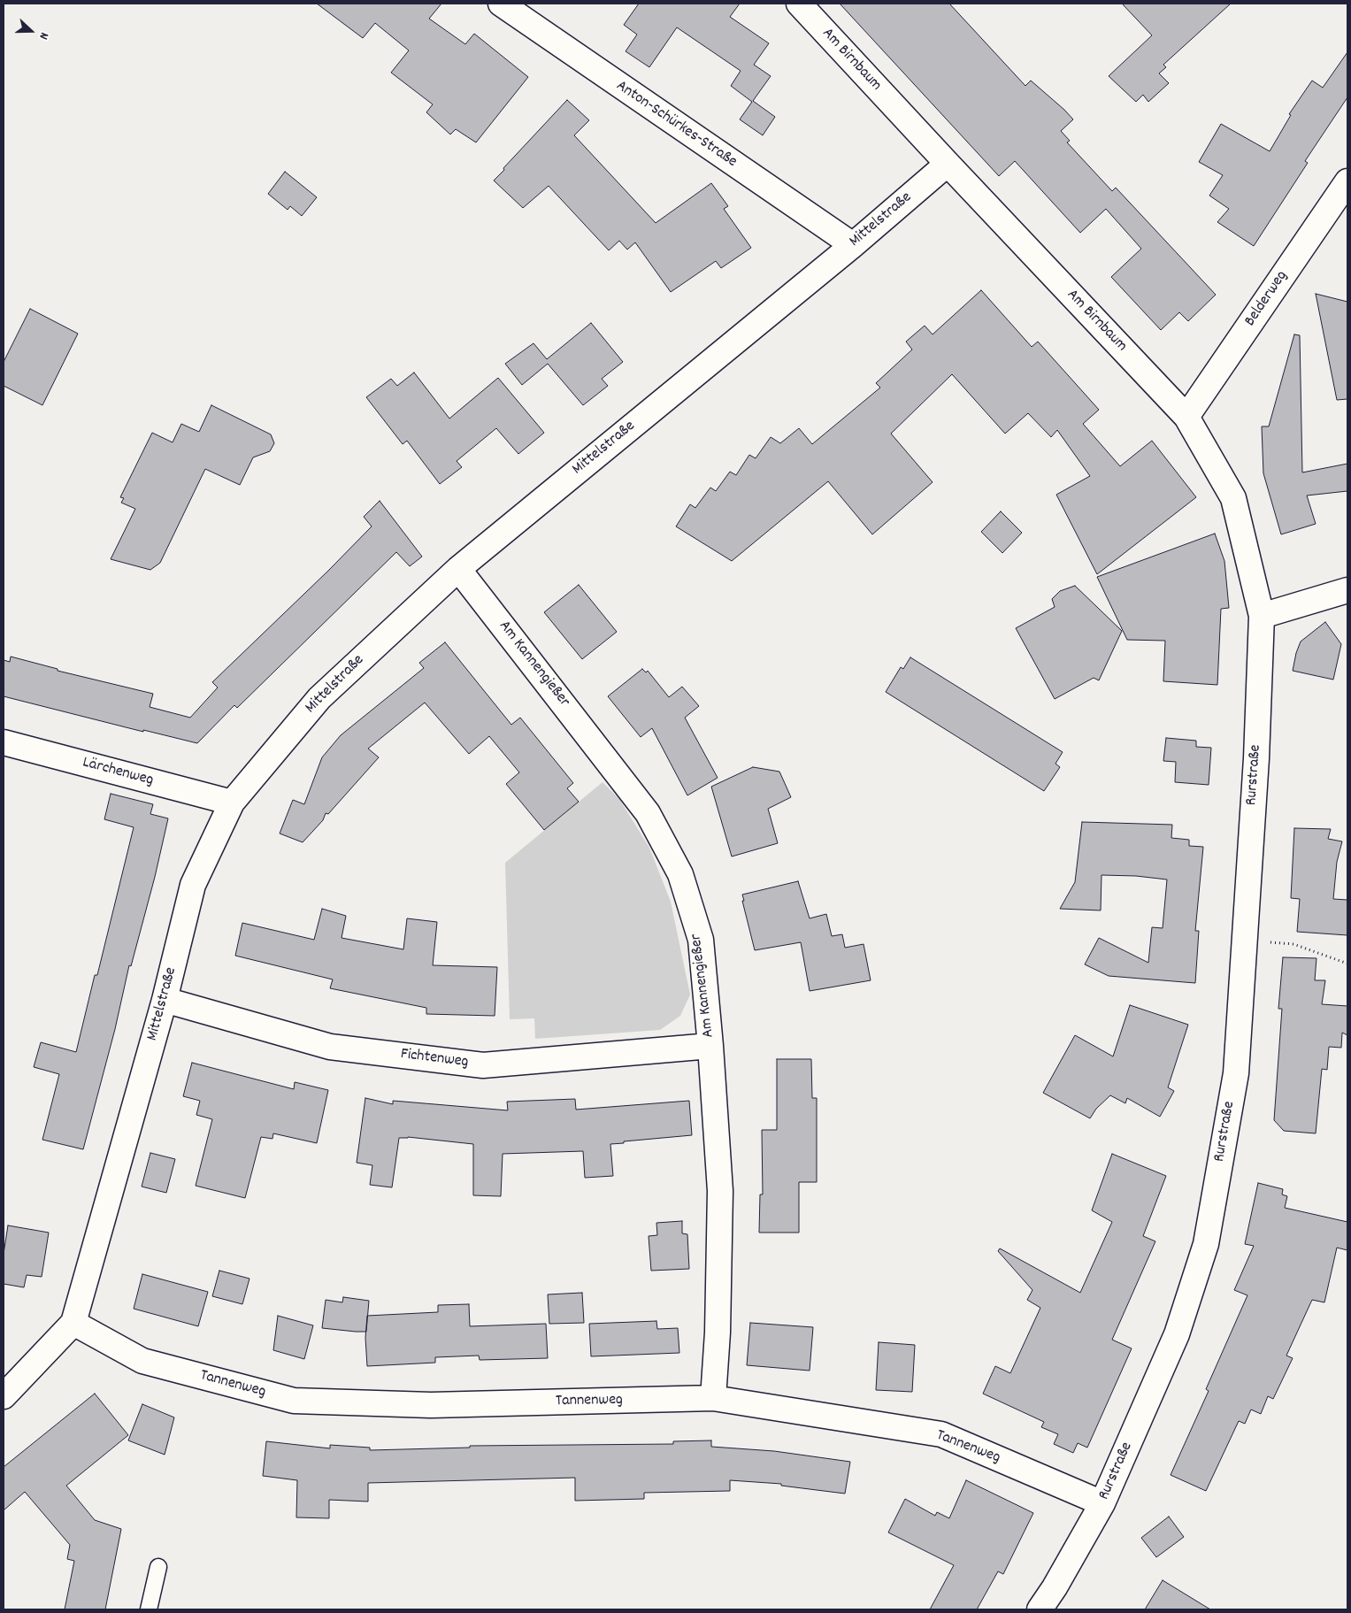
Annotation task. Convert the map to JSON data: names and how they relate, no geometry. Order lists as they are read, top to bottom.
{
  "streets": {
    "street": [
      "Am Birnbaum",
      "Anton-Schürkes-Straße",
      "Mittelstraße",
      "Belderweg",
      "Am Kannengießer",
      "Lärchenweg",
      "Rurstraße",
      "Fichtenweg",
      "Tannenweg"
    ]
  },
  "crossings": [
    ["Am Birnbaum", "Mittelstraße"],
    ["Am Birnbaum", "Belderweg"],
    ["Am Birnbaum", "Rurstraße"],
    ["Anton-Schürkes-Straße", "Mittelstraße"],
    ["Mittelstraße", "Am Kannengießer"],
    ["Mittelstraße", "Lärchenweg"],
    ["Mittelstraße", "Fichtenweg"],
    ["Mittelstraße", "Tannenweg"],
    ["Am Kannengießer", "Fichtenweg"],
    ["Am Kannengießer", "Tannenweg"],
    ["Rurstraße", "Tannenweg"]
  ],
  "north": "right"
}
